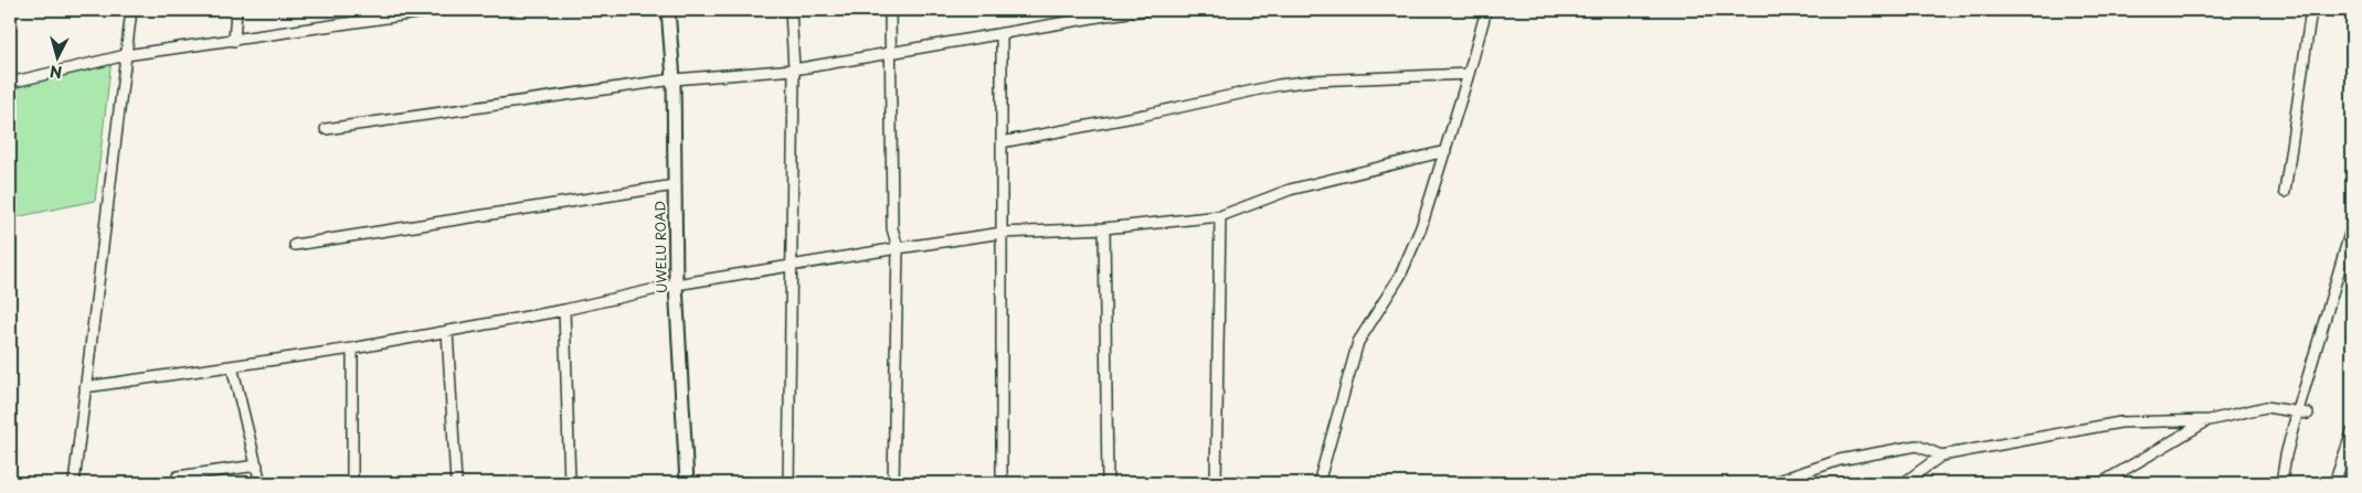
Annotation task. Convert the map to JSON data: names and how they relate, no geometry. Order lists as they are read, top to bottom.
{
  "streets": {
    "street": ["UWELU ROAD"]
  },
  "north": "bottom"
}
